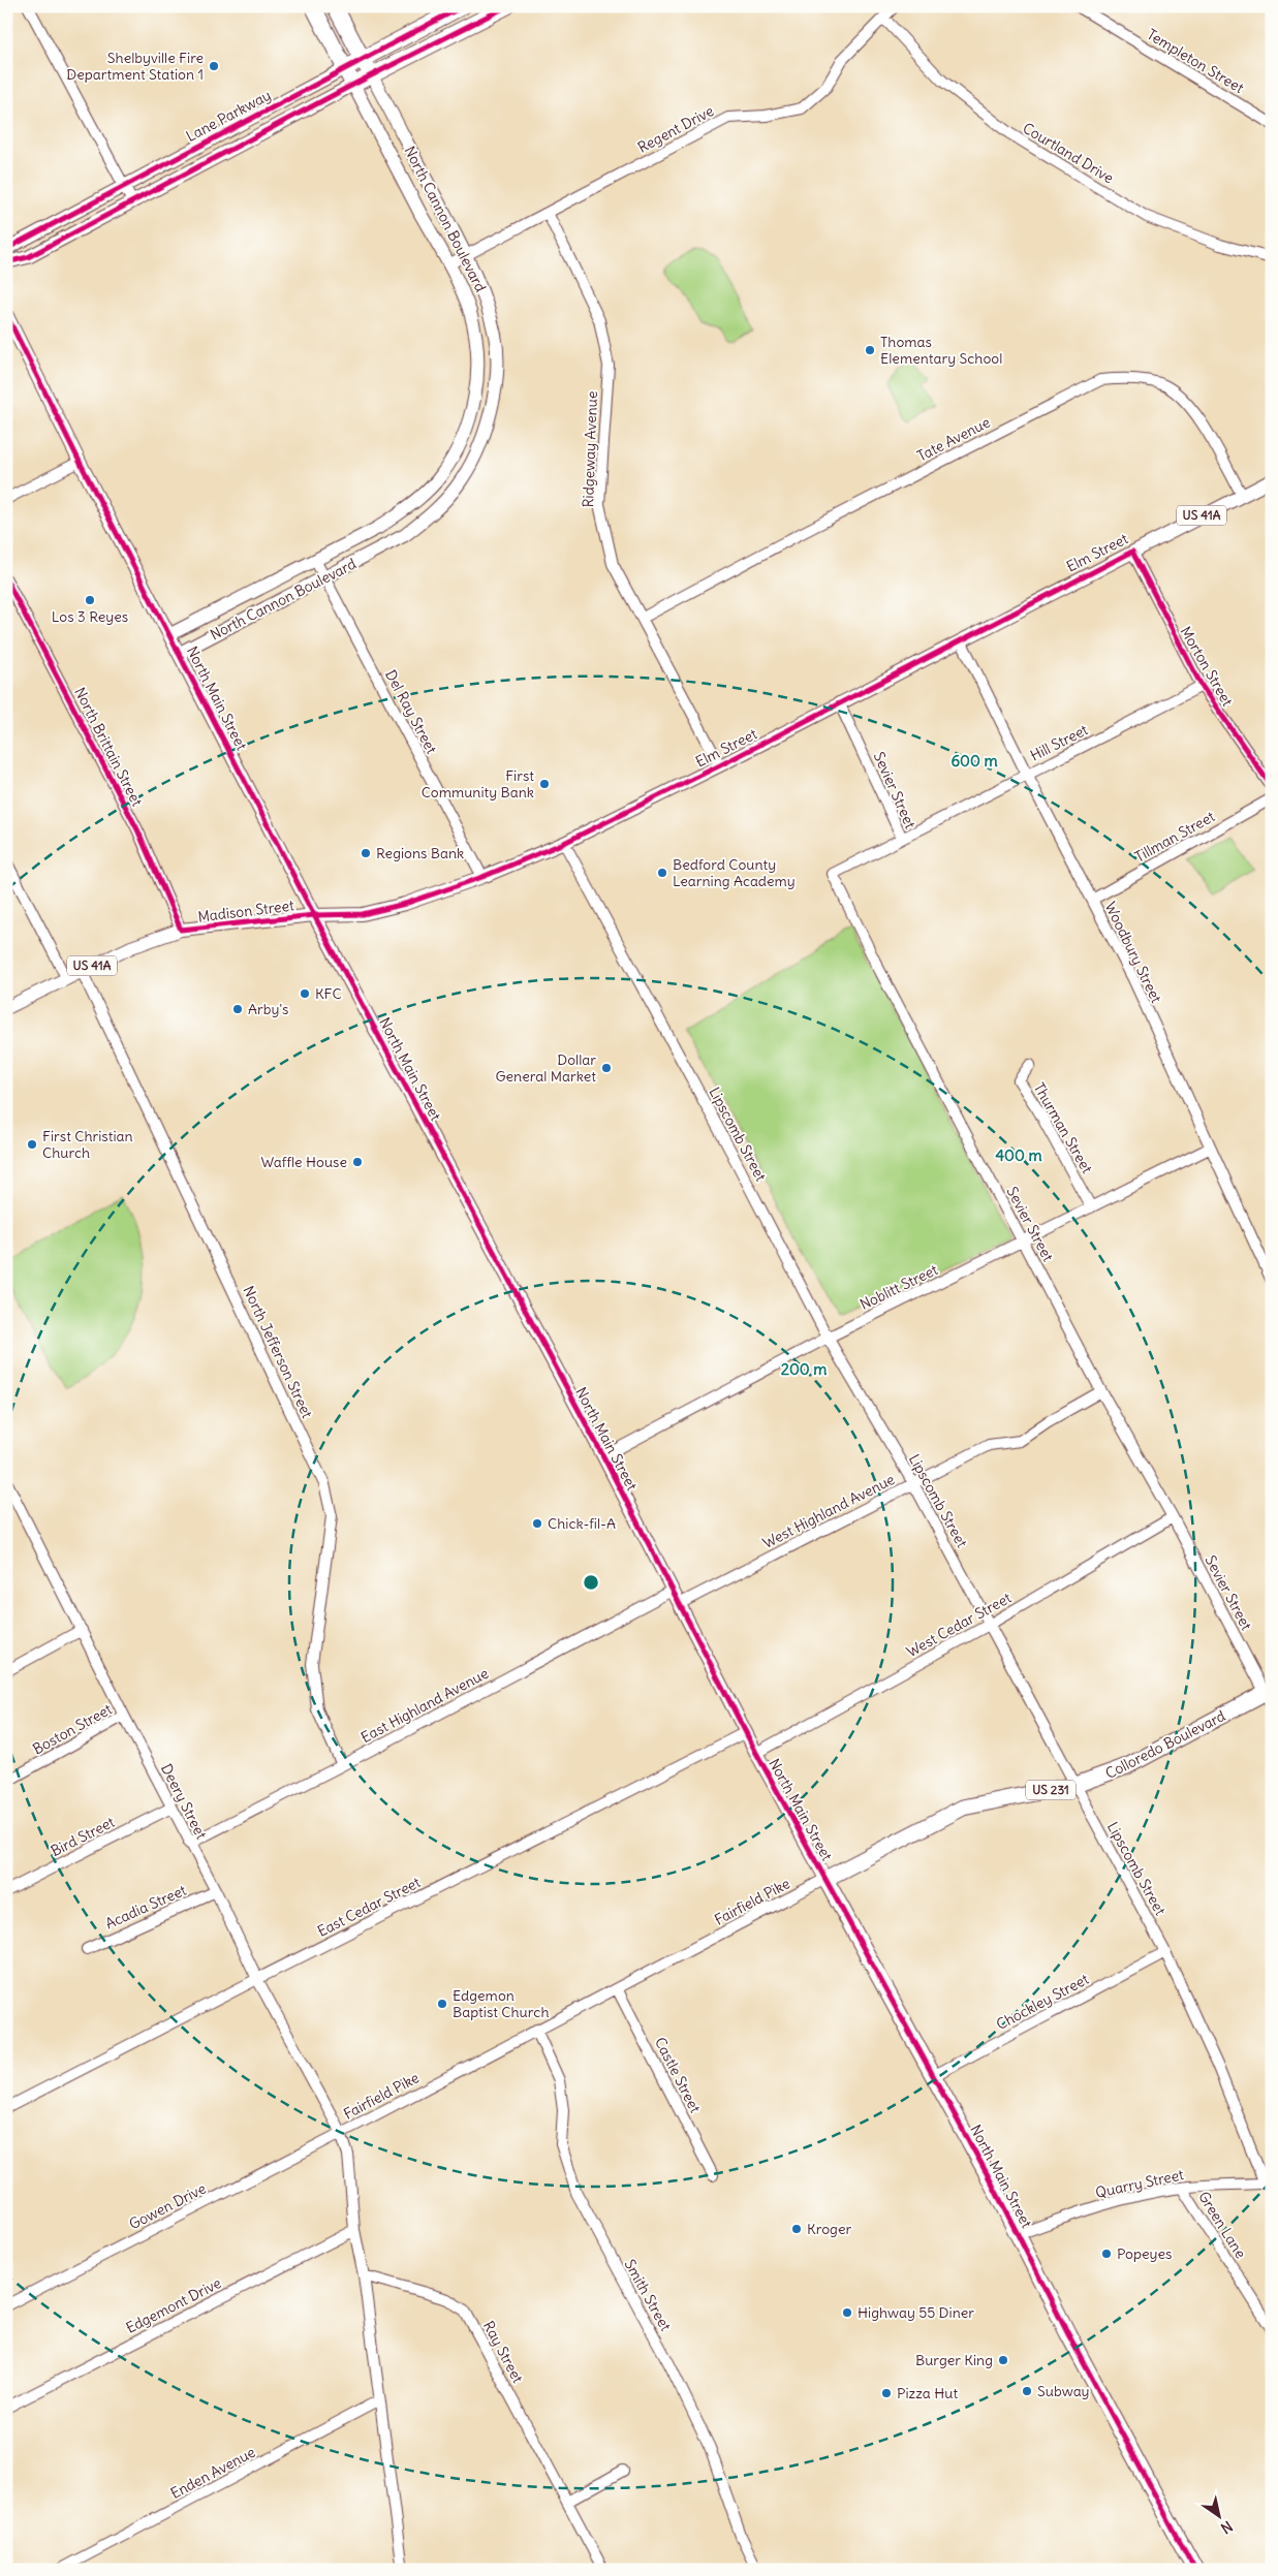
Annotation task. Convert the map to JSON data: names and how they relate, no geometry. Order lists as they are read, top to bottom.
{
  "streets": {
    "highway": [
      "Lane Parkway",
      "North Cannon Boulevard",
      "North Main Street",
      "Colloredo Boulevard",
      "US 231"
    ],
    "main road": ["US 41A", "Elm Street", "Madison Street"],
    "street": [
      "Templeton Street",
      "Regent Drive",
      "Courtland Drive",
      "Tate Avenue",
      "Ridgeway Avenue",
      "Morton Street",
      "Del Ray Street",
      "Hill Street",
      "North Brittain Street",
      "Sevier Street",
      "Tillman Street",
      "Woodbury Street",
      "Thurman Street",
      "Lipscomb Street",
      "Noblitt Street",
      "North Jefferson Street",
      "West Highland Avenue",
      "West Cedar Street",
      "East Highland Avenue",
      "Boston Street",
      "Deery Street",
      "Bird Street",
      "Fairfield Pike",
      "Acadia Street",
      "East Cedar Street",
      "Chockley Street",
      "Castle Street",
      "Quarry Street",
      "Gowen Drive",
      "Green Lane",
      "Smith Street",
      "Edgemont Drive",
      "Ray Street",
      "Enden Avenue"
    ]
  },
  "crossings": [
    ["Lane Parkway", "North Cannon Boulevard"],
    ["Regent Drive", "Courtland Drive"],
    ["Regent Drive", "North Cannon Boulevard"],
    ["Regent Drive", "Ridgeway Avenue"],
    ["North Cannon Boulevard", "North Main Street"],
    ["North Cannon Boulevard", "Del Ray Street"],
    ["Tate Avenue", "Ridgeway Avenue"],
    ["Tate Avenue", "Elm Street"],
    ["Ridgeway Avenue", "Elm Street"],
    ["Elm Street", "Morton Street"],
    ["Elm Street", "North Main Street"],
    ["Elm Street", "Del Ray Street"],
    ["Elm Street", "Sevier Street"],
    ["Elm Street", "Madison Street"],
    ["Elm Street", "Woodbury Street"],
    ["Elm Street", "Lipscomb Street"],
    ["Morton Street", "Hill Street"],
    ["North Main Street", "Madison Street"],
    ["North Main Street", "Noblitt Street"],
    ["North Main Street", "West Highland Avenue"],
    ["North Main Street", "West Cedar Street"],
    ["North Main Street", "East Highland Avenue"],
    ["North Main Street", "Colloredo Boulevard"],
    ["North Main Street", "Fairfield Pike"],
    ["North Main Street", "East Cedar Street"],
    ["North Main Street", "Chockley Street"],
    ["North Main Street", "Quarry Street"],
    ["Hill Street", "Sevier Street"],
    ["Hill Street", "Woodbury Street"],
    ["North Brittain Street", "Madison Street"],
    ["Sevier Street", "Noblitt Street"],
    ["Sevier Street", "West Highland Avenue"],
    ["Sevier Street", "West Cedar Street"],
    ["Sevier Street", "Colloredo Boulevard"],
    ["Tillman Street", "Woodbury Street"],
    ["Madison Street", "North Jefferson Street"],
    ["Woodbury Street", "Noblitt Street"],
    ["Thurman Street", "Noblitt Street"],
    ["Lipscomb Street", "Noblitt Street"],
    ["Lipscomb Street", "West Highland Avenue"],
    ["Lipscomb Street", "West Cedar Street"],
    ["Lipscomb Street", "Colloredo Boulevard"],
    ["Lipscomb Street", "Chockley Street"],
    ["Lipscomb Street", "Quarry Street"],
    ["North Jefferson Street", "East Highland Avenue"],
    ["East Highland Avenue", "Deery Street"],
    ["Boston Street", "Deery Street"],
    ["Colloredo Boulevard", "Fairfield Pike"],
    ["Deery Street", "Bird Street"],
    ["Deery Street", "Fairfield Pike"],
    ["Deery Street", "Acadia Street"],
    ["Deery Street", "East Cedar Street"],
    ["Deery Street", "Gowen Drive"],
    ["Fairfield Pike", "Castle Street"],
    ["Fairfield Pike", "Gowen Drive"],
    ["Fairfield Pike", "Smith Street"],
    ["Fairfield Pike", "Edgemont Drive"],
    ["Fairfield Pike", "Ray Street"],
    ["Fairfield Pike", "Enden Avenue"],
    ["Quarry Street", "Green Lane"]
  ],
  "places": [
    "Shelbyville Fire Department Station 1",
    "Thomas Elementary School",
    "Los 3 Reyes",
    "First Community Bank",
    "Regions Bank",
    "Bedford County Learning Academy",
    "KFC",
    "Arby's",
    "Dollar General Market",
    "First Christian Church",
    "Waffle House",
    "Chick-fil-A",
    "Edgemon Baptist Church",
    "Kroger",
    "Popeyes",
    "Highway 55 Diner",
    "Burger King",
    "Subway",
    "Pizza Hut"
  ],
  "north": "bottom right",
  "rings": ["600 m", "400 m", "200 m"]
}
